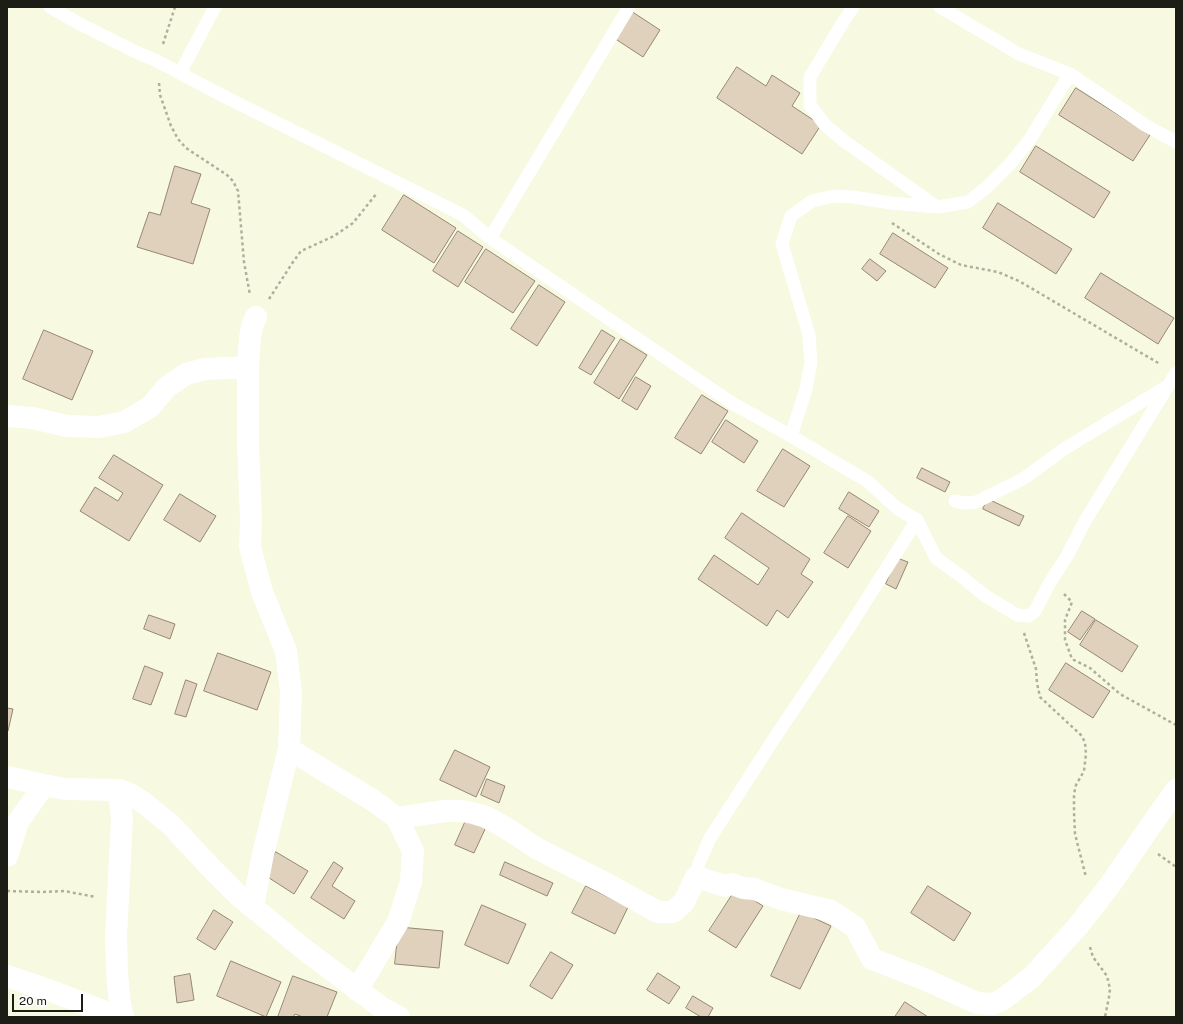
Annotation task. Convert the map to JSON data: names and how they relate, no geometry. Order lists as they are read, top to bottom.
{
  "scale_bar": "20 m"
}
